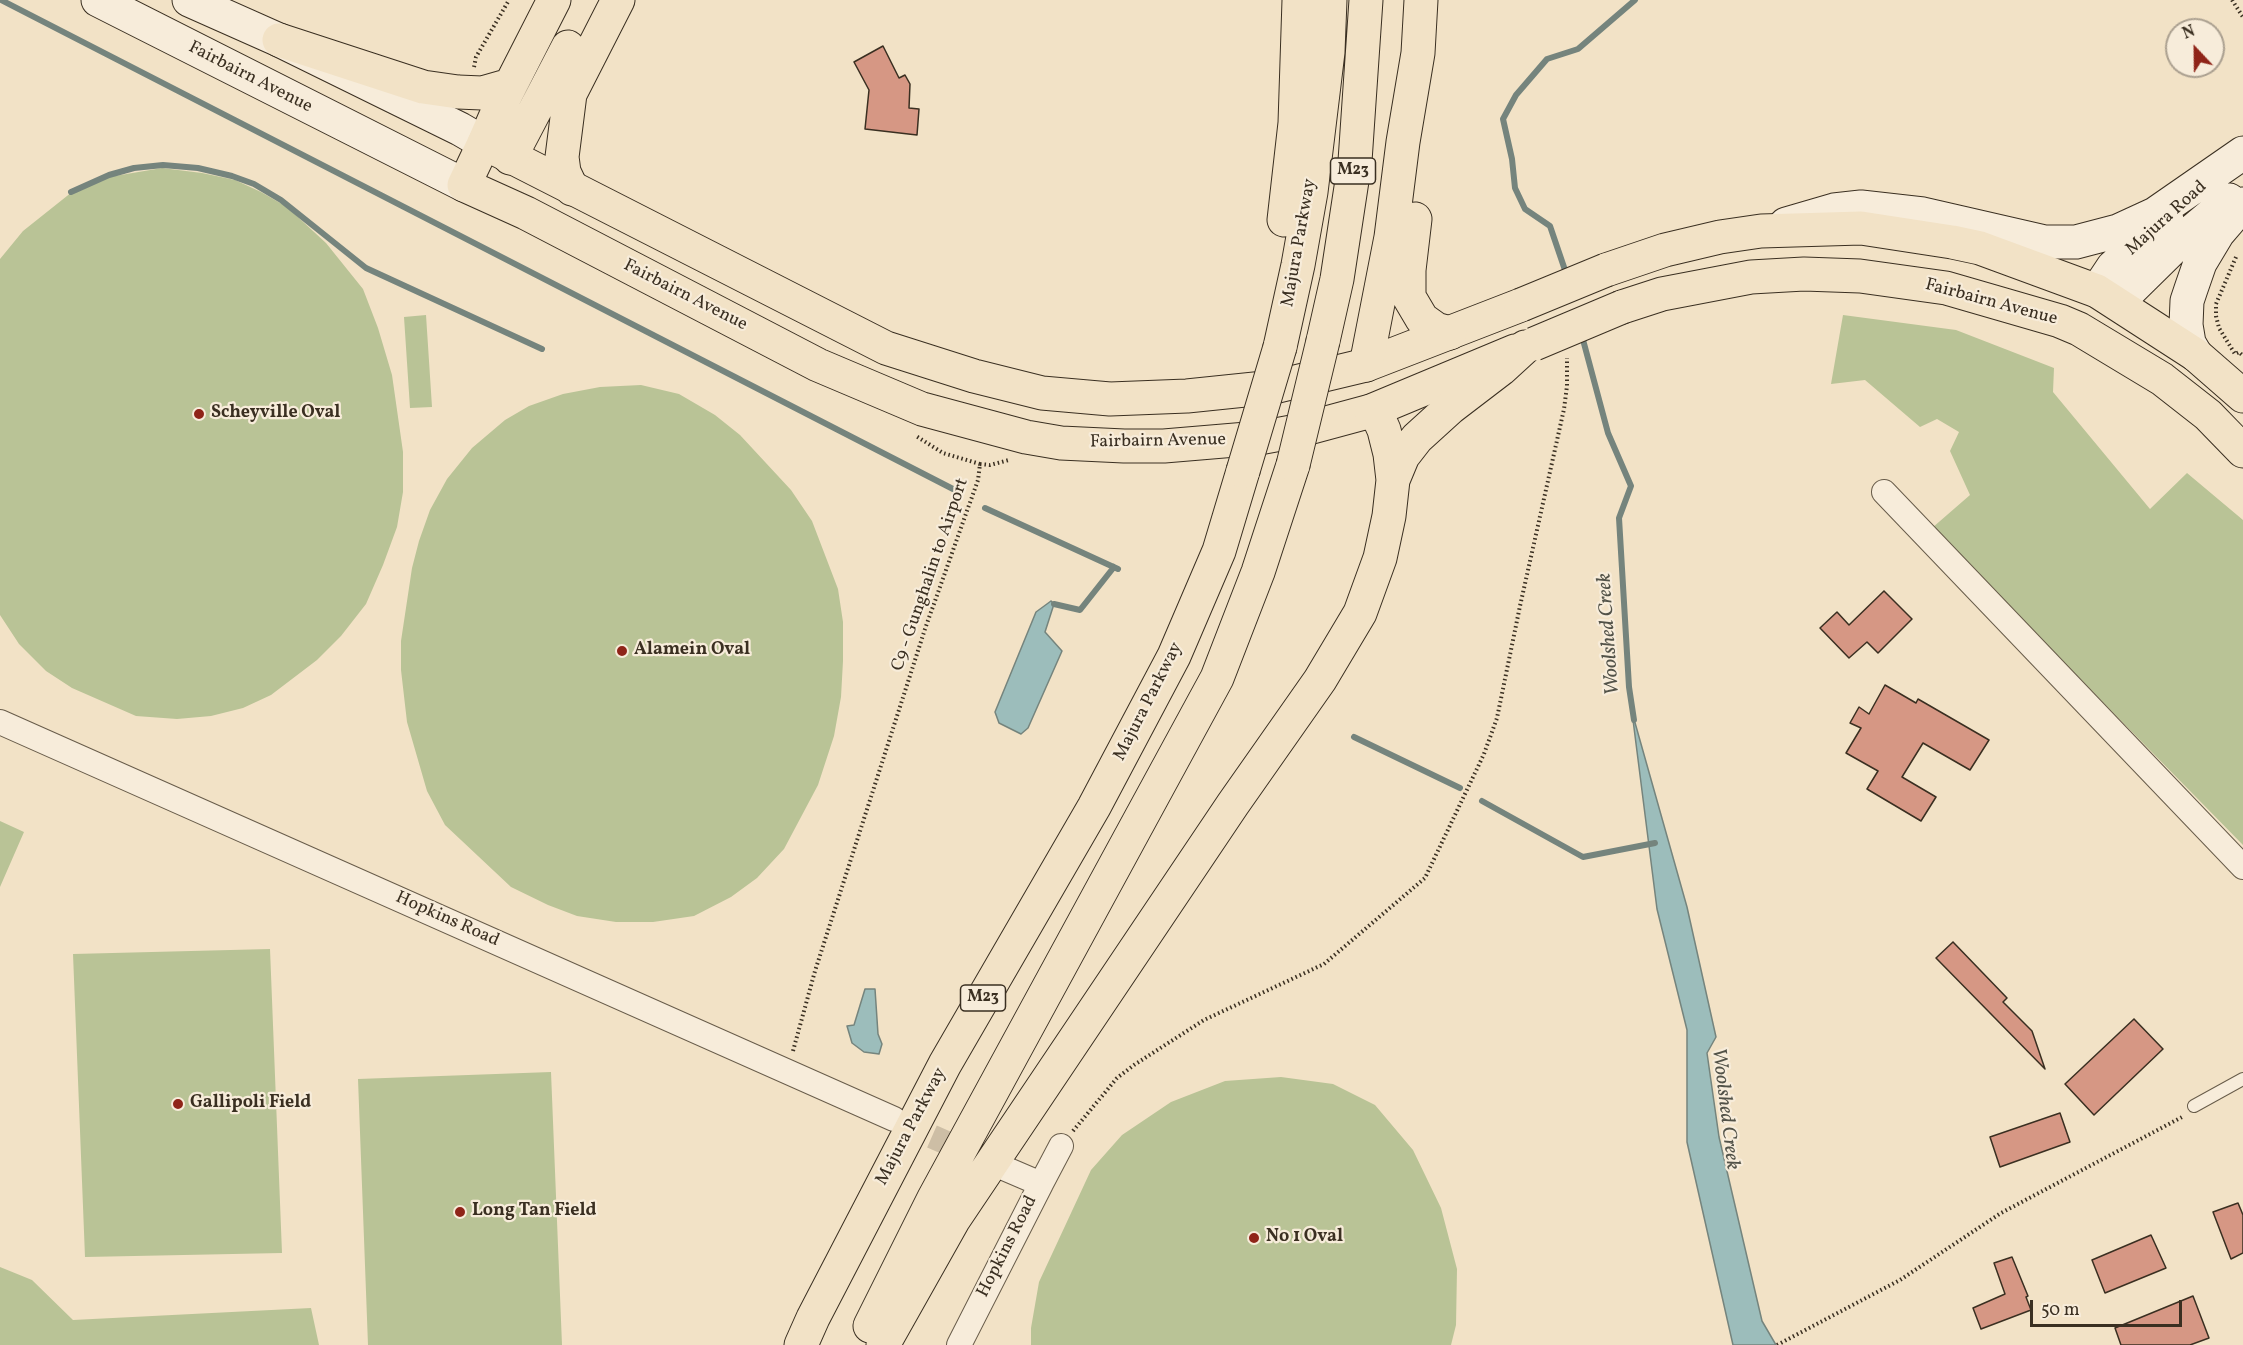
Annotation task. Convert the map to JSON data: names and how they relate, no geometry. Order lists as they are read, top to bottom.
{
  "streets": {
    "main road": [
      "Fairbairn Avenue",
      "M23",
      "Majura Road",
      "Majura Parkway"
    ],
    "street": ["Hopkins Road"],
    "path": ["C9 - Gunghalin to Airport"]
  },
  "crossings": [
    ["C9 - Gunghalin to Airport", "Hopkins Road"]
  ],
  "water": ["Woolshed Creek"],
  "places": [
    "Scheyville Oval",
    "Alamein Oval",
    "Gallipoli Field",
    "Long Tan Field",
    "No 1 Oval"
  ],
  "scale_bar": "50 m",
  "north": "top"
}
